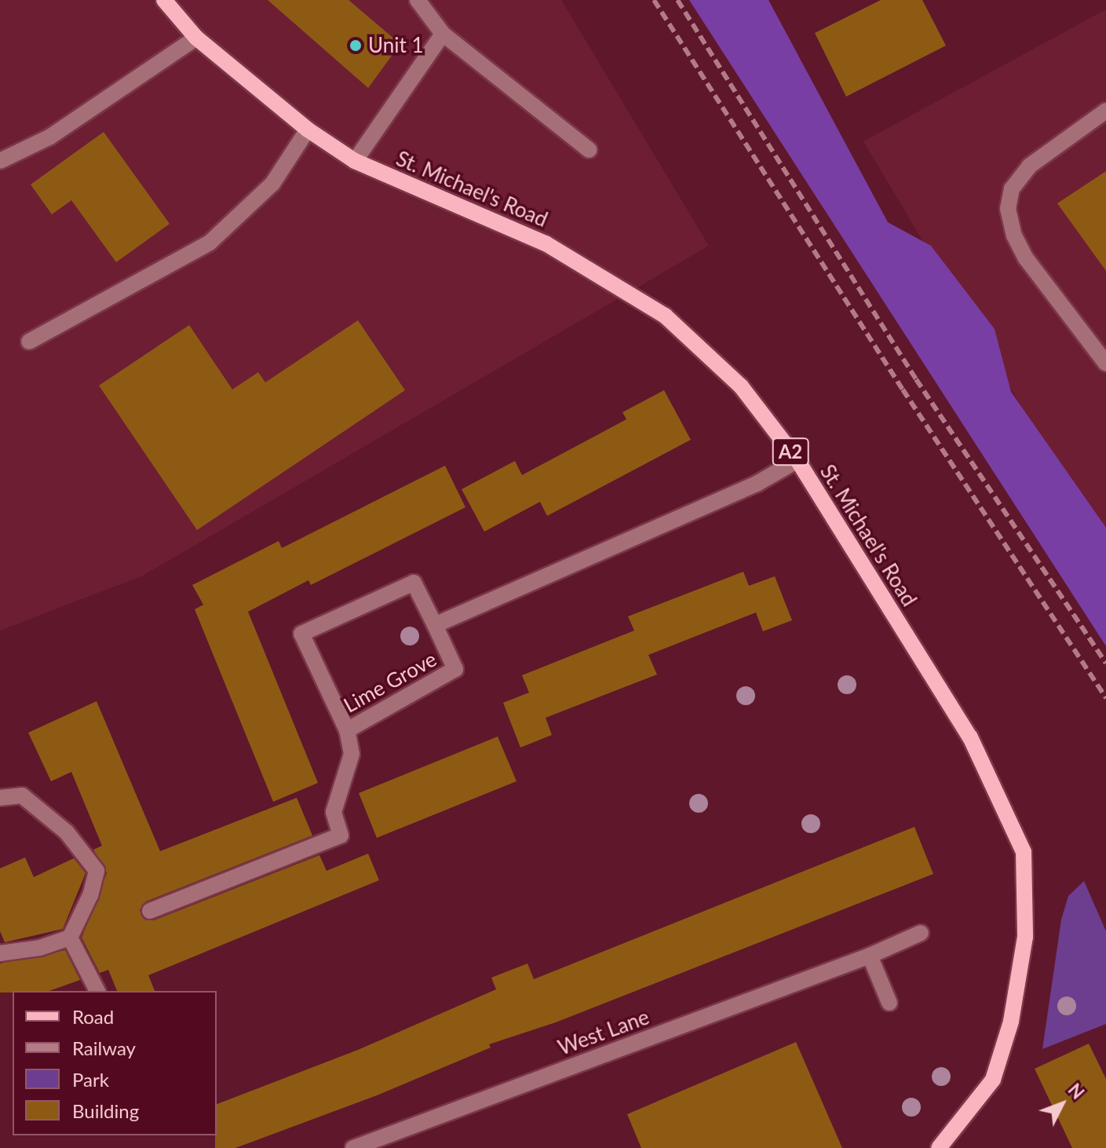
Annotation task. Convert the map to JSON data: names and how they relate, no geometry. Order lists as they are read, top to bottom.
{
  "streets": {
    "main road": ["St. Michael's Road", "A2"],
    "street": ["Lime Grove", "West Lane"]
  },
  "crossings": [
    ["St. Michael's Road", "Lime Grove"]
  ],
  "places": ["Unit 1"],
  "legend": [
    "Road",
    "Railway",
    "Park",
    "Building"
  ],
  "north": "top right"
}
